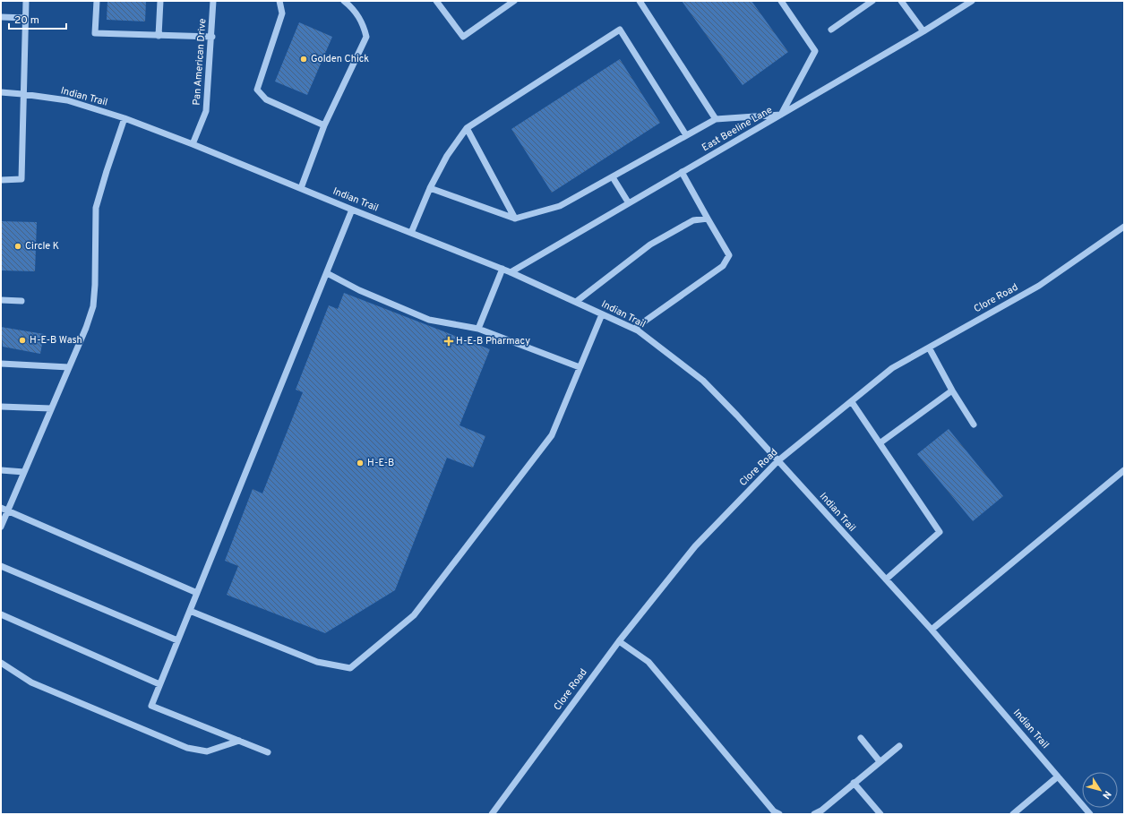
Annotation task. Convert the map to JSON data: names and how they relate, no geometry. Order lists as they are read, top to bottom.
{
  "streets": {
    "street": [
      "Pan American Drive",
      "Indian Trail",
      "East Beeline Lane",
      "Clore Road"
    ]
  },
  "crossings": [
    ["Pan American Drive", "Indian Trail"],
    ["Indian Trail", "East Beeline Lane"],
    ["Indian Trail", "Clore Road"]
  ],
  "places": {
    "other": [
      "Golden Chick",
      "Circle K",
      "H-E-B Wash",
      "H-E-B"
    ],
    "health": ["H-E-B Pharmacy"]
  },
  "scale_bar": "20 m",
  "north": "bottom right"
}
